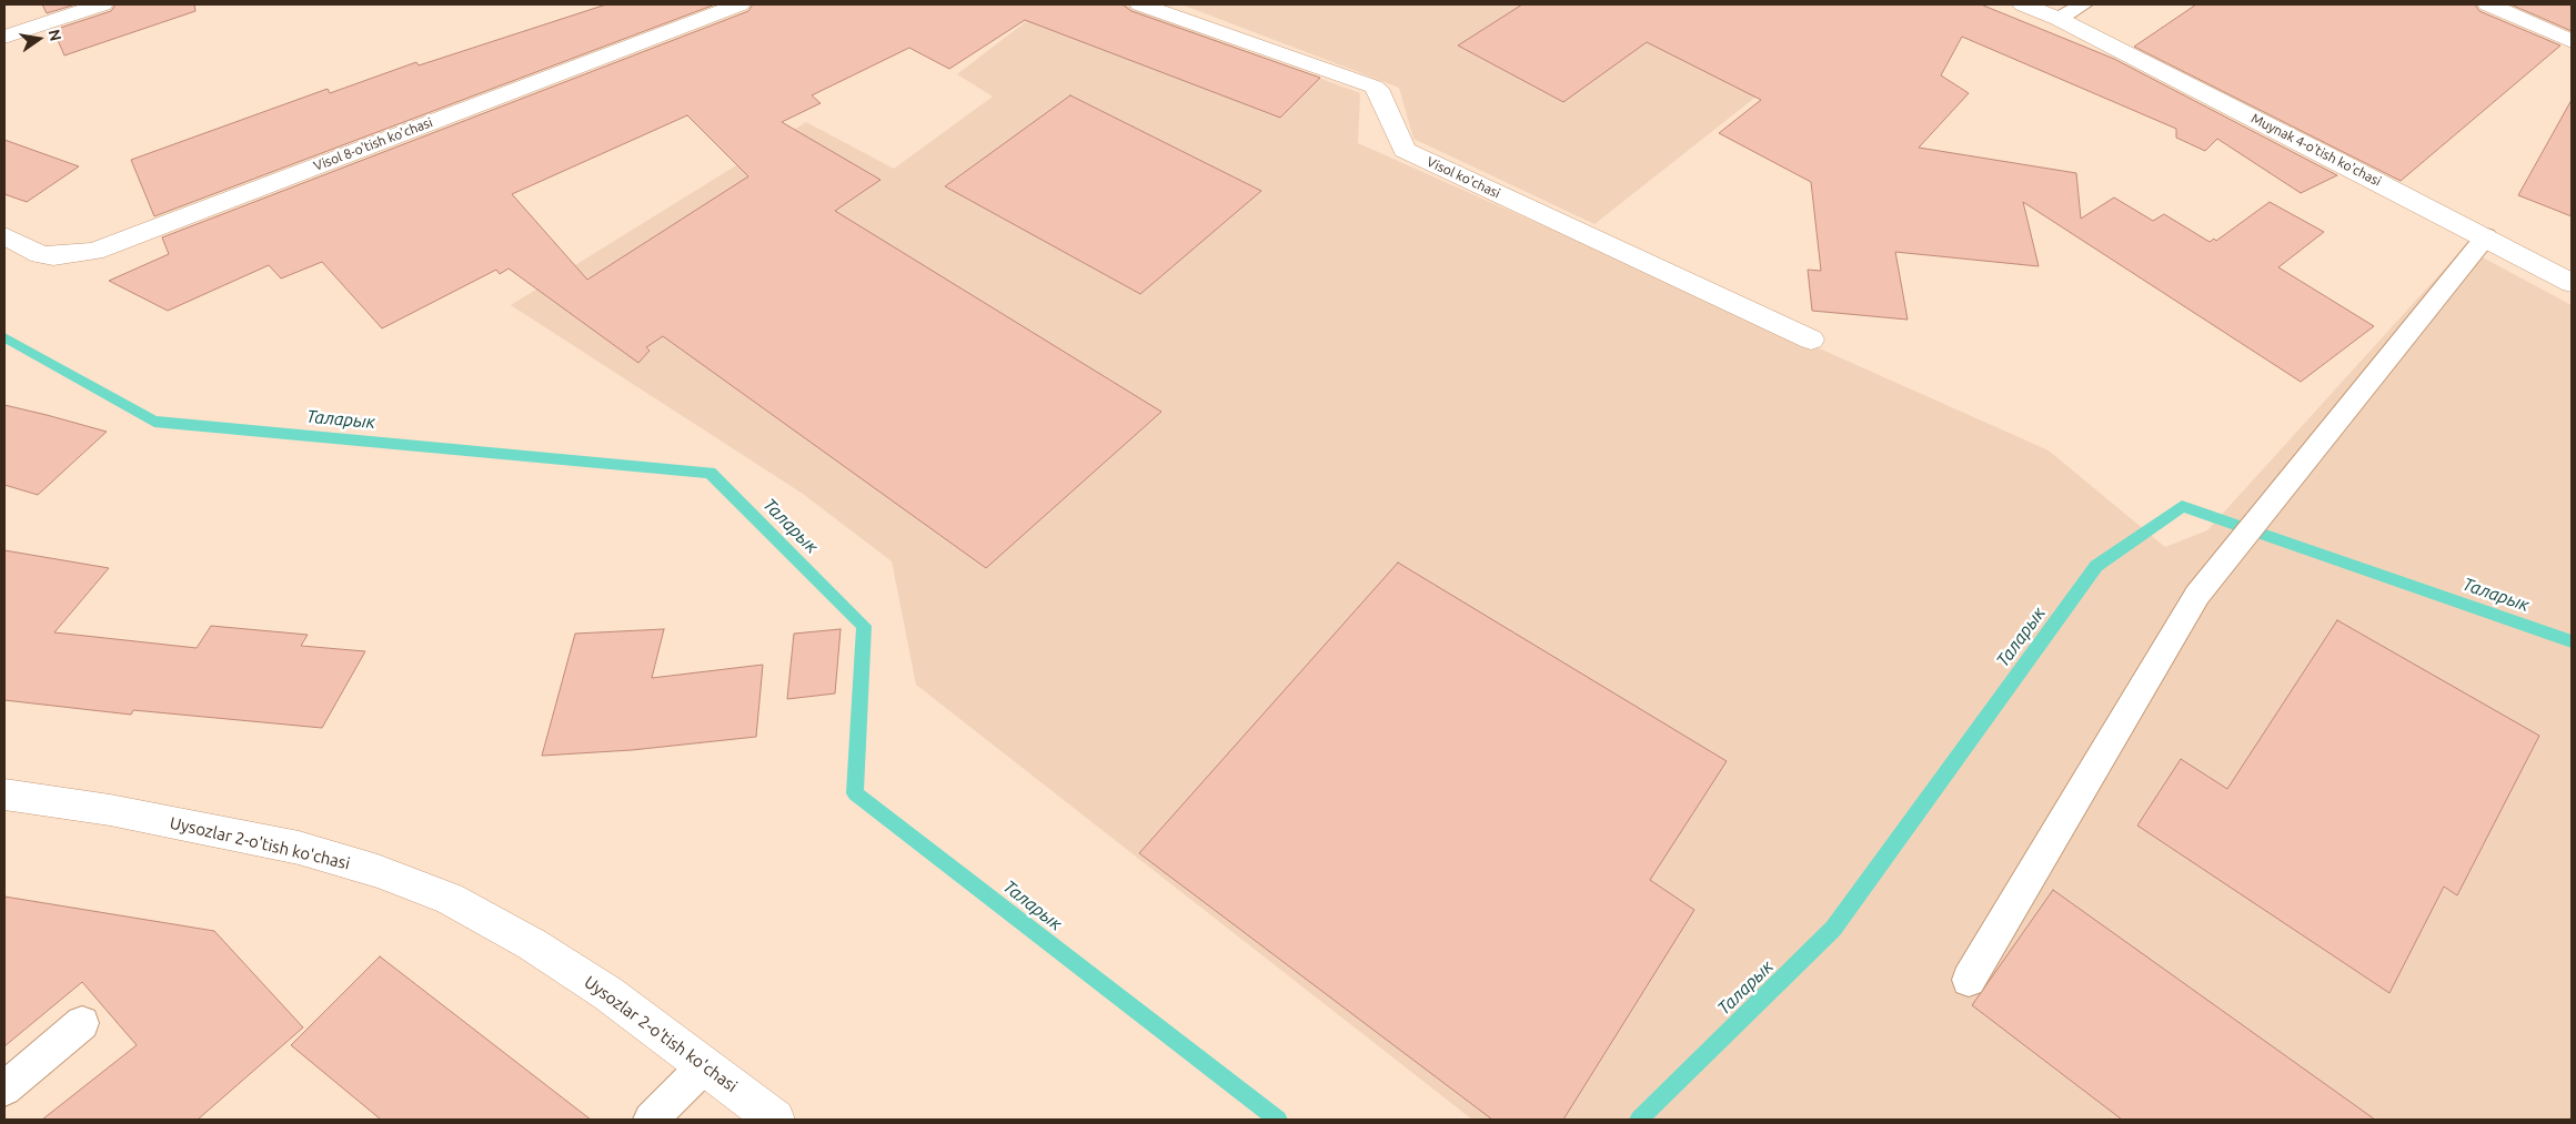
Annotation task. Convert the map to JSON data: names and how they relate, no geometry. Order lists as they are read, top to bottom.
{
  "streets": {
    "street": [
      "Visol 8-o'tish ko'chasi",
      "Muynak 4-o'tish ko'chasi",
      "Visol ko'chasi",
      "Uysozlar 2-o'tish ko'chasi"
    ]
  },
  "water": ["Таларык"],
  "north": "right"
}
